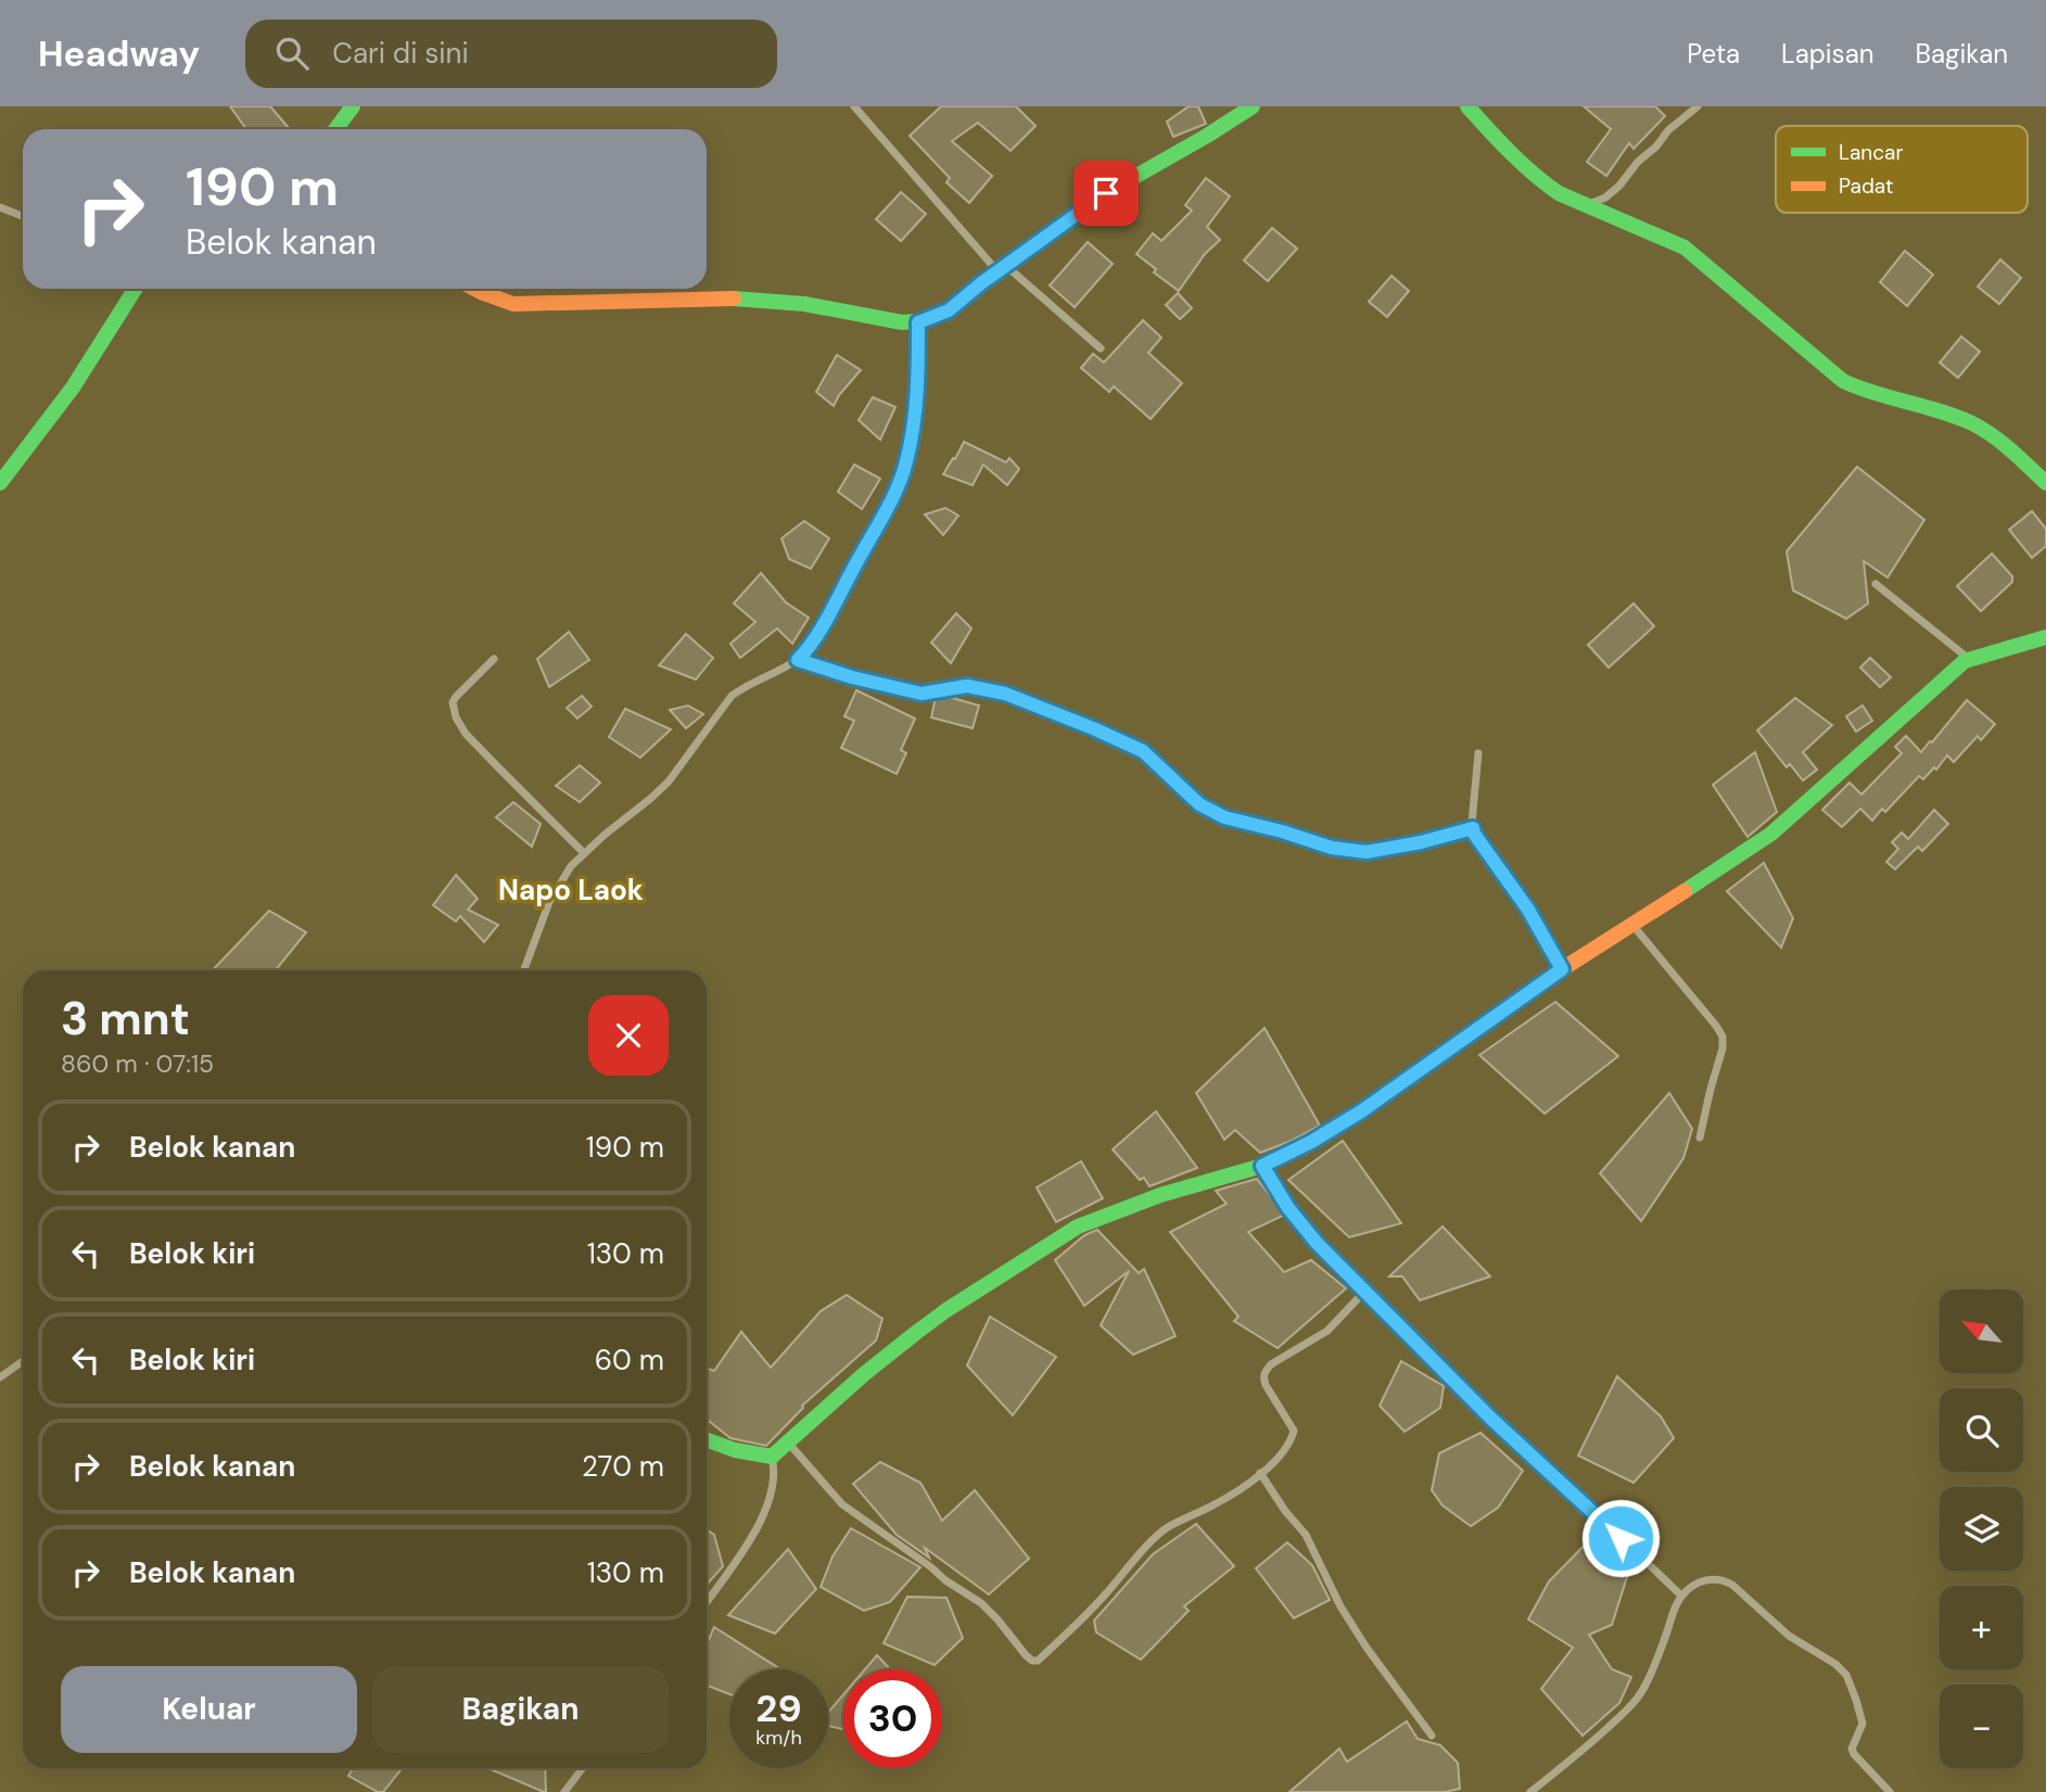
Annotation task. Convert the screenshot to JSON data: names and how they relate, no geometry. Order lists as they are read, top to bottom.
{
  "districts": ["Napo Laok"],
  "legend": ["Lancar", "Padat"],
  "north": "top left",
  "page": {
    "header": "Headway",
    "search": "Cari di sini",
    "nav": ["Peta", "Lapisan", "Bagikan"],
    "turn": ["190 m", "Belok kanan"],
    "heading": ["3 mnt", "860 m · 07:15"],
    "list": [
      {
        "name": "Belok kanan",
        "value": "190 m"
      },
      {
        "name": "Belok kiri",
        "value": "130 m"
      },
      {
        "name": "Belok kiri",
        "value": "60 m"
      },
      {
        "name": "Belok kanan",
        "value": "270 m"
      },
      {
        "name": "Belok kanan",
        "value": "130 m"
      }
    ],
    "map_buttons": ["+", "−"],
    "buttons": ["Keluar", "Bagikan"],
    "speed": "29 km/h",
    "limit": "30"
  }
}
